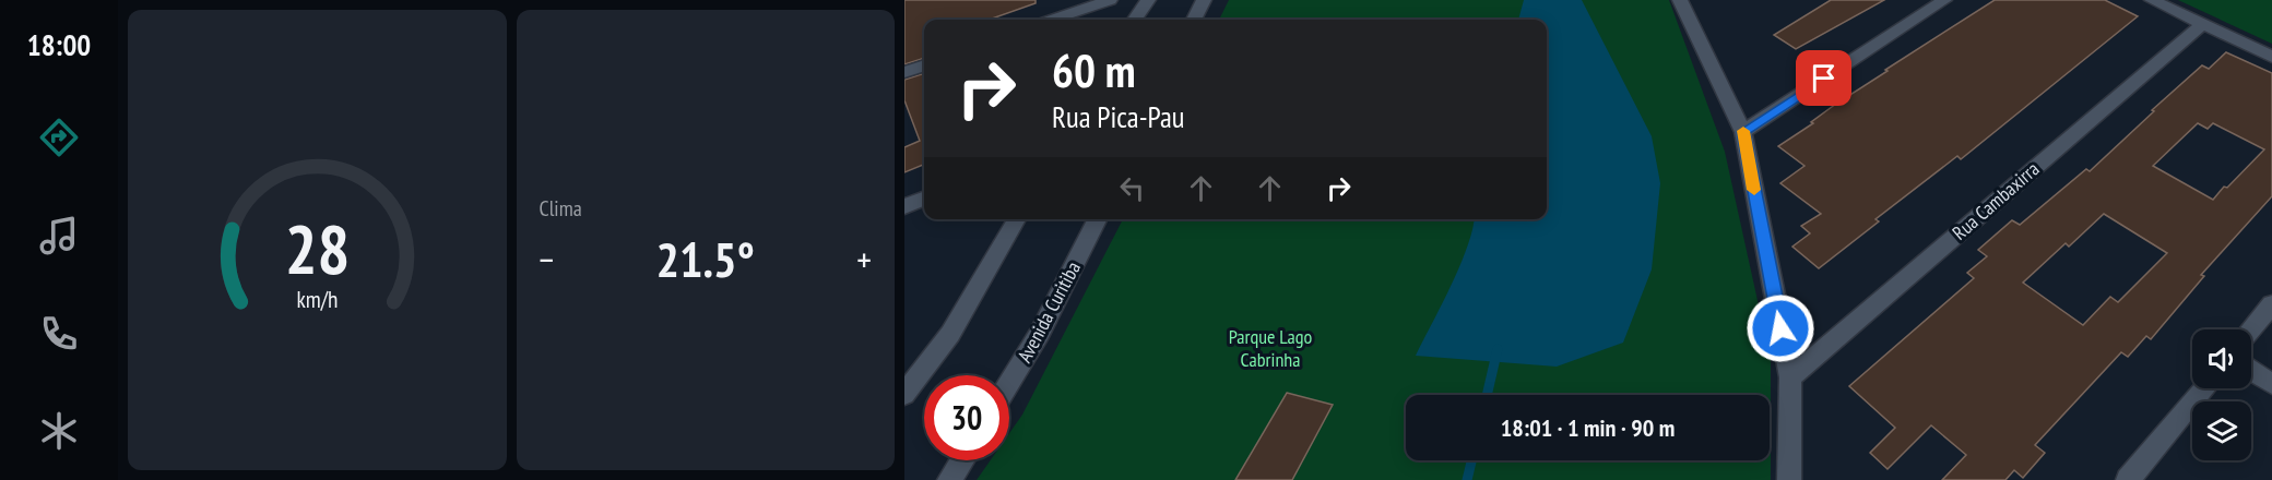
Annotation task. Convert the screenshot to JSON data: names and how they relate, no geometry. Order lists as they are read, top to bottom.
{
  "streets": {
    "street": ["Rua Cambaxirra", "Avenida Curitiba"]
  },
  "parks": ["Parque Lago Cabrinha"],
  "page": {
    "tabs": "18:00",
    "tile": "Clima",
    "turn": ["60 m", "Rua Pica-Pau"],
    "heat": ["−", "21.5°", "+"],
    "limit": "30",
    "trip": "18:01 · 1 min · 90 m",
    "gauge": ["28", "km/h"]
  }
}
